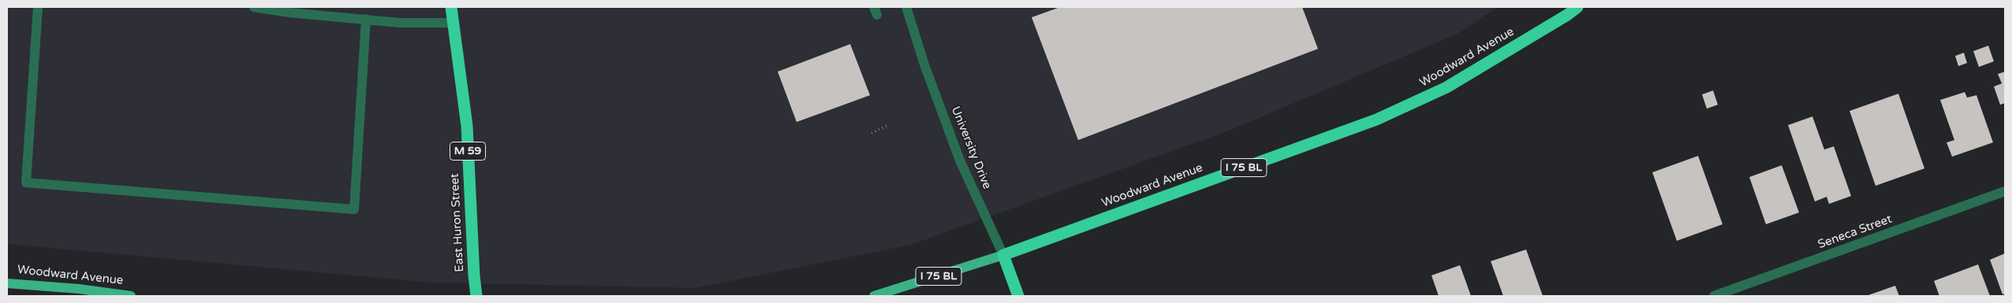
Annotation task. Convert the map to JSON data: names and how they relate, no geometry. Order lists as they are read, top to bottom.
{
  "streets": {
    "highway": [
      "Woodward Avenue",
      "University Drive",
      "M 59",
      "I 75 BL",
      "East Huron Street"
    ],
    "street": ["Seneca Street"]
  },
  "crossings": [
    ["Woodward Avenue", "University Drive"]
  ]
}
